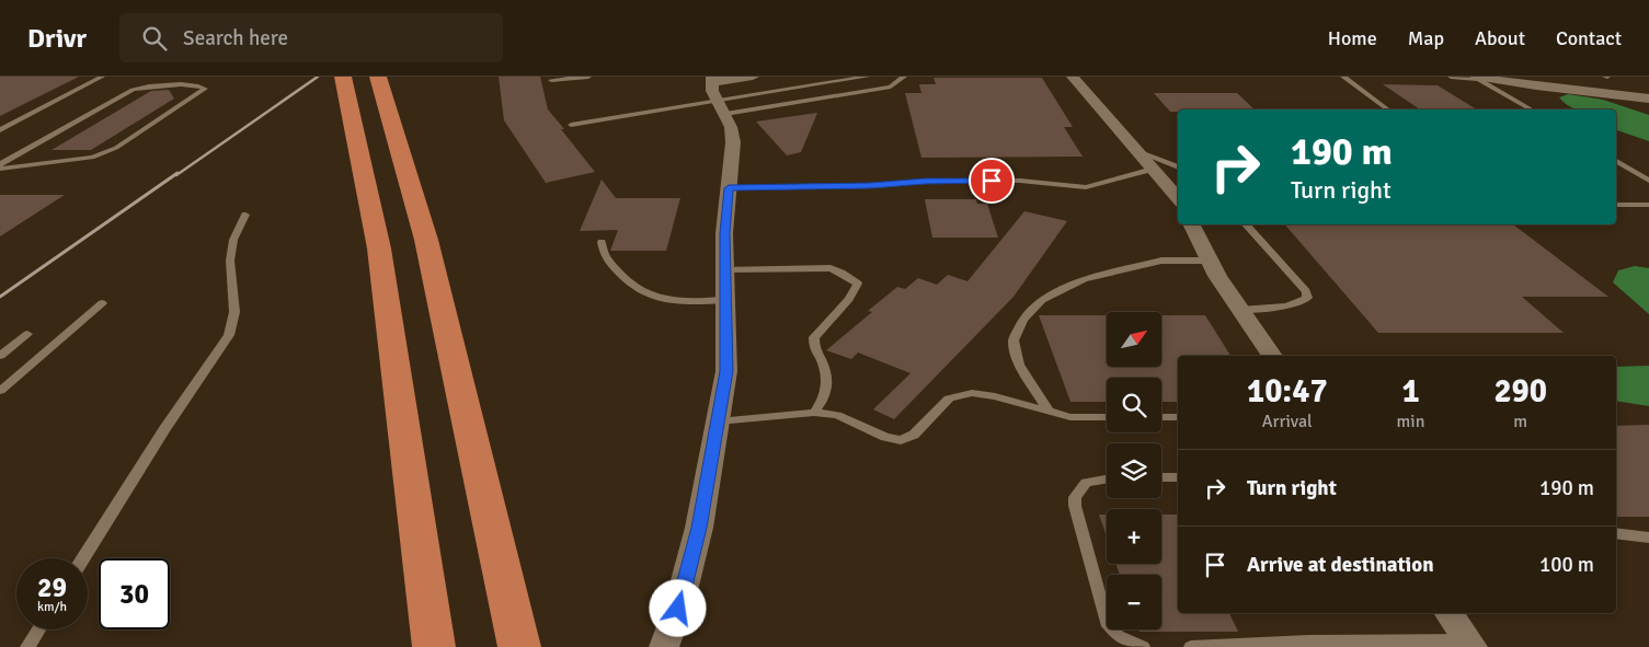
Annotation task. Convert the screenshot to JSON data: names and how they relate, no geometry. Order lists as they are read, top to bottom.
{
  "north": "top right",
  "page": {
    "header": "Drivr",
    "search": "Search here",
    "nav": [
      "Home",
      "Map",
      "About",
      "Contact"
    ],
    "turn": ["190 m", "Turn right"],
    "map_buttons": ["+", "−"],
    "eta": [
      "10:47",
      "Arrival",
      "1",
      "min",
      "290",
      "m"
    ],
    "list": [
      {
        "name": "Turn right",
        "value": "190 m"
      },
      {
        "name": "Arrive at destination",
        "value": "100 m"
      }
    ],
    "speed": "29 km/h",
    "limit": "30"
  }
}
